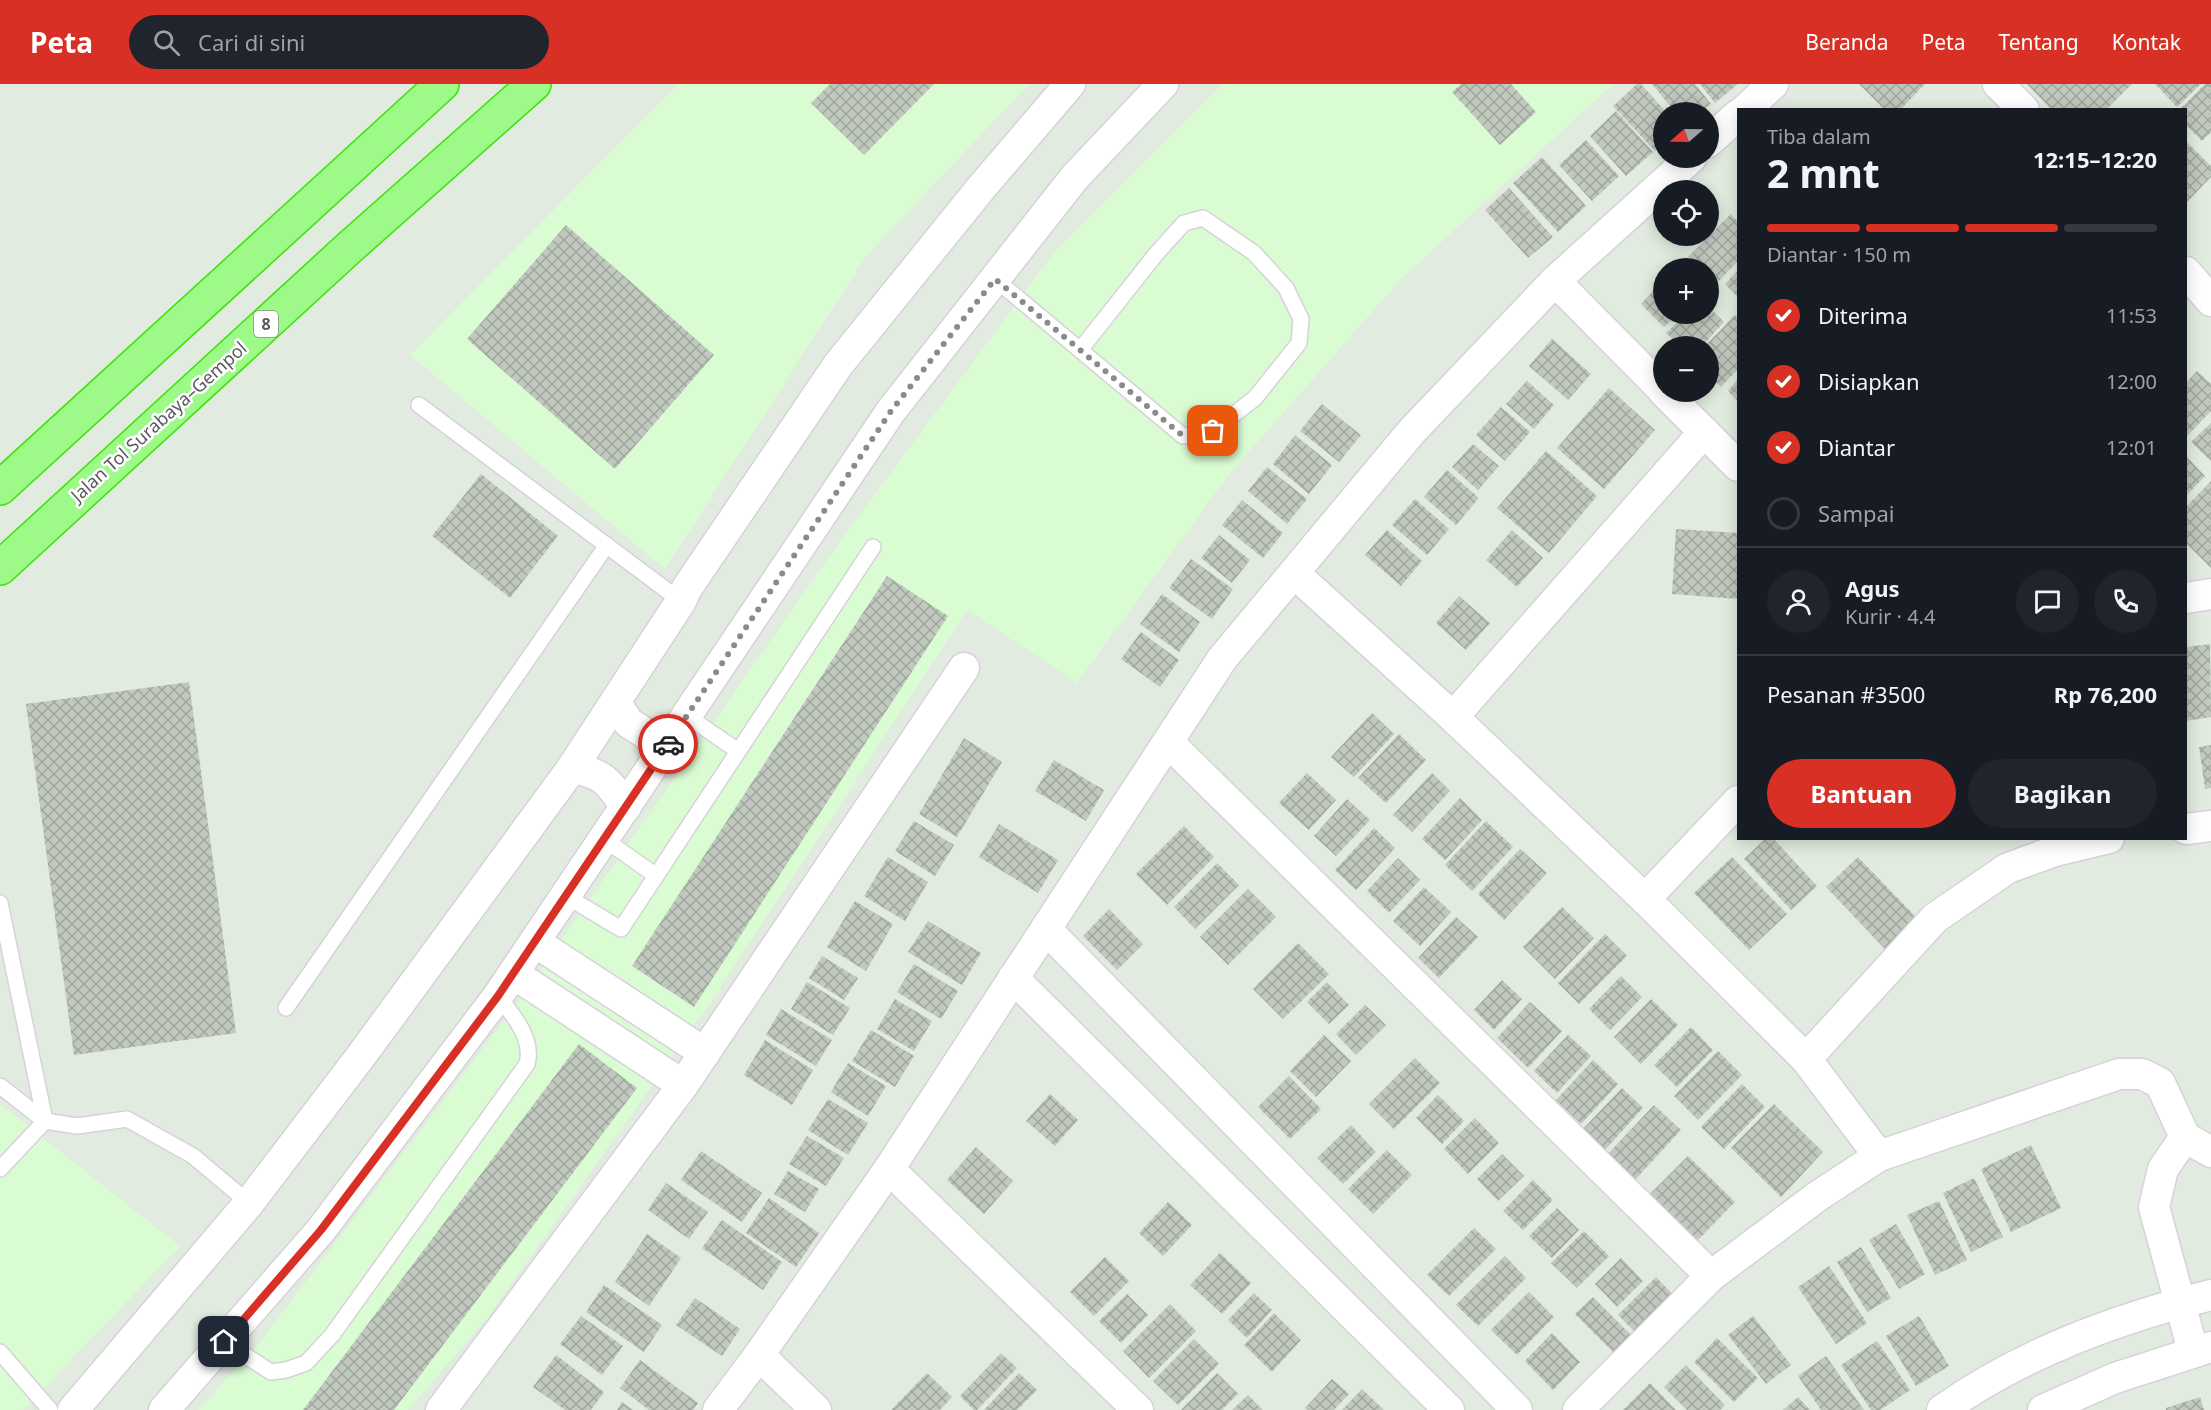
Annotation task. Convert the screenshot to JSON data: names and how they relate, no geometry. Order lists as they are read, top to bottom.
{
  "streets": {
    "highway": ["8", "Jalan Tol Surabaya–Gempol"]
  },
  "north": "left",
  "page": {
    "header": "Peta",
    "search": "Cari di sini",
    "nav": [
      "Beranda",
      "Peta",
      "Tentang",
      "Kontak"
    ],
    "map_buttons": ["+", "−"],
    "heading": ["2 mnt", "Tiba dalam", "12:15–12:20"],
    "panel": [
      "Agus",
      "Kurir · 4.4",
      "Pesanan #3500",
      "Rp 76,200"
    ],
    "bar": "Diantar · 150 m",
    "list": [
      ["Diterima", "11:53"],
      ["Disiapkan", "12:00"],
      ["Diantar", "12:01"],
      "Sampai"
    ],
    "buttons": ["Bantuan", "Bagikan"]
  }
}
